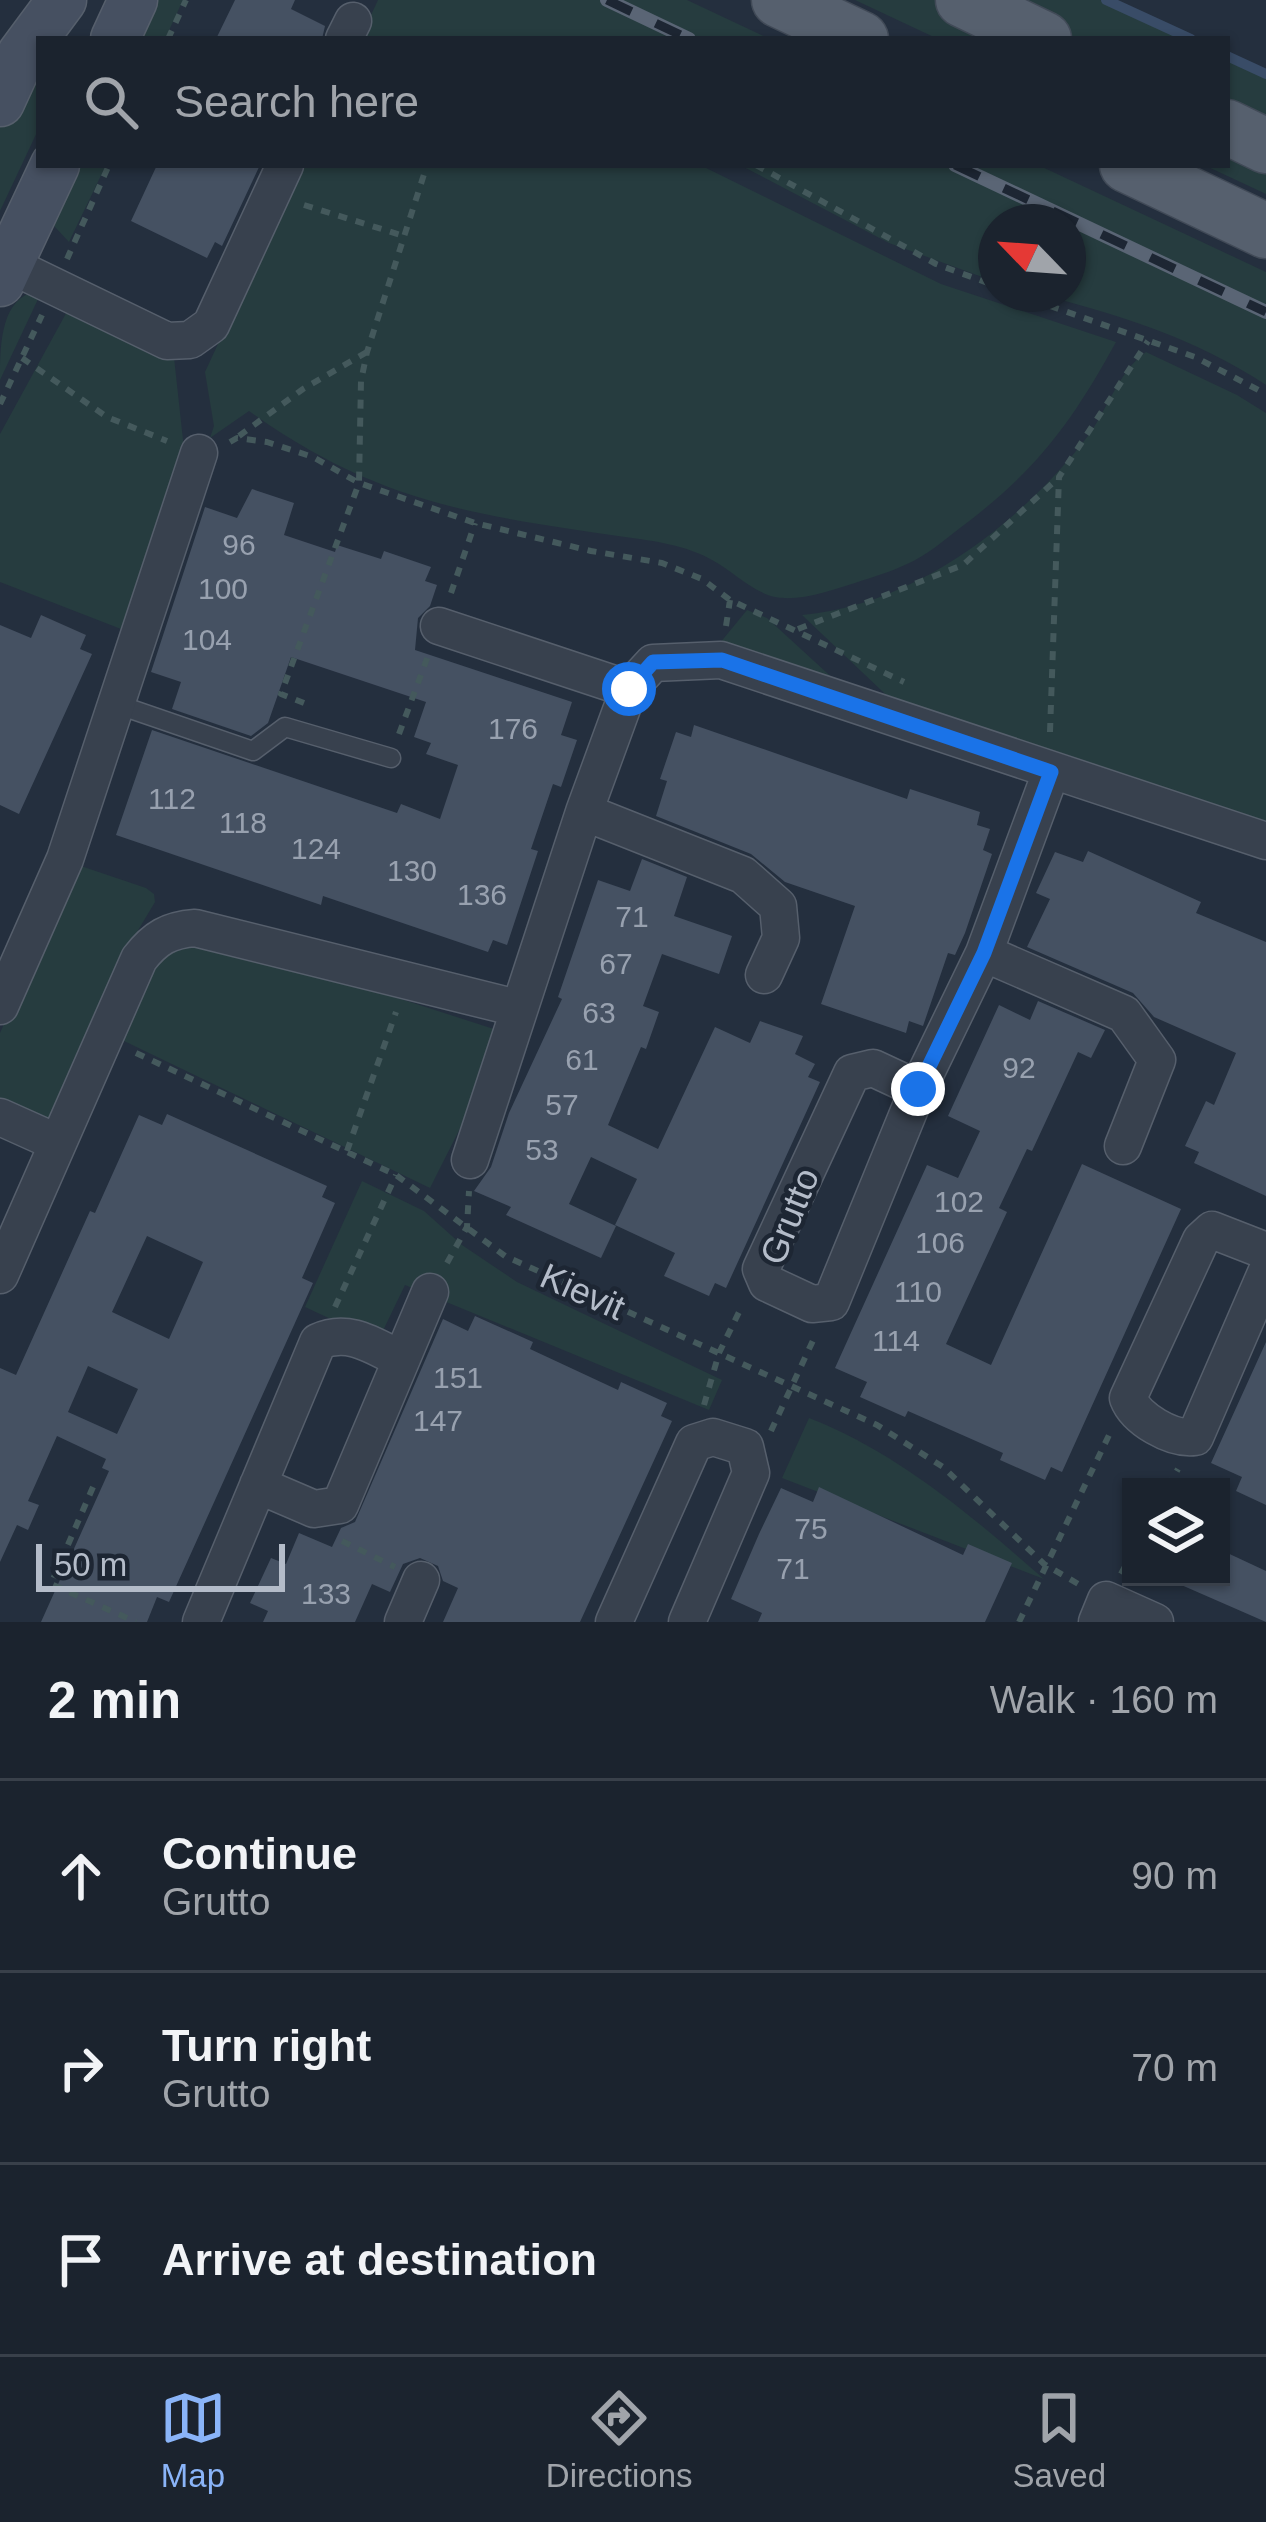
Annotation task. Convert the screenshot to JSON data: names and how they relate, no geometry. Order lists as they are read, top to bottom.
{
  "streets": {
    "street": ["Grutto"],
    "path": ["Kievit"]
  },
  "house_numbers": [
    "96",
    "100",
    "104",
    "176",
    "112",
    "118",
    "124",
    "130",
    "136",
    "71",
    "67",
    "63",
    "61",
    "92",
    "57",
    "53",
    "102",
    "106",
    "110",
    "114",
    "151",
    "147",
    "75",
    "71",
    "133"
  ],
  "scale_bar": "50 m",
  "north": "top left",
  "page": {
    "search": "Search here",
    "scale": "50 m",
    "heading": ["2 min", "Walk · 160 m"],
    "list": [
      ["Continue", "Grutto", "90 m"],
      ["Turn right", "Grutto", "70 m"],
      "Arrive at destination"
    ],
    "nav": ["Map", "Directions", "Saved"]
  }
}
